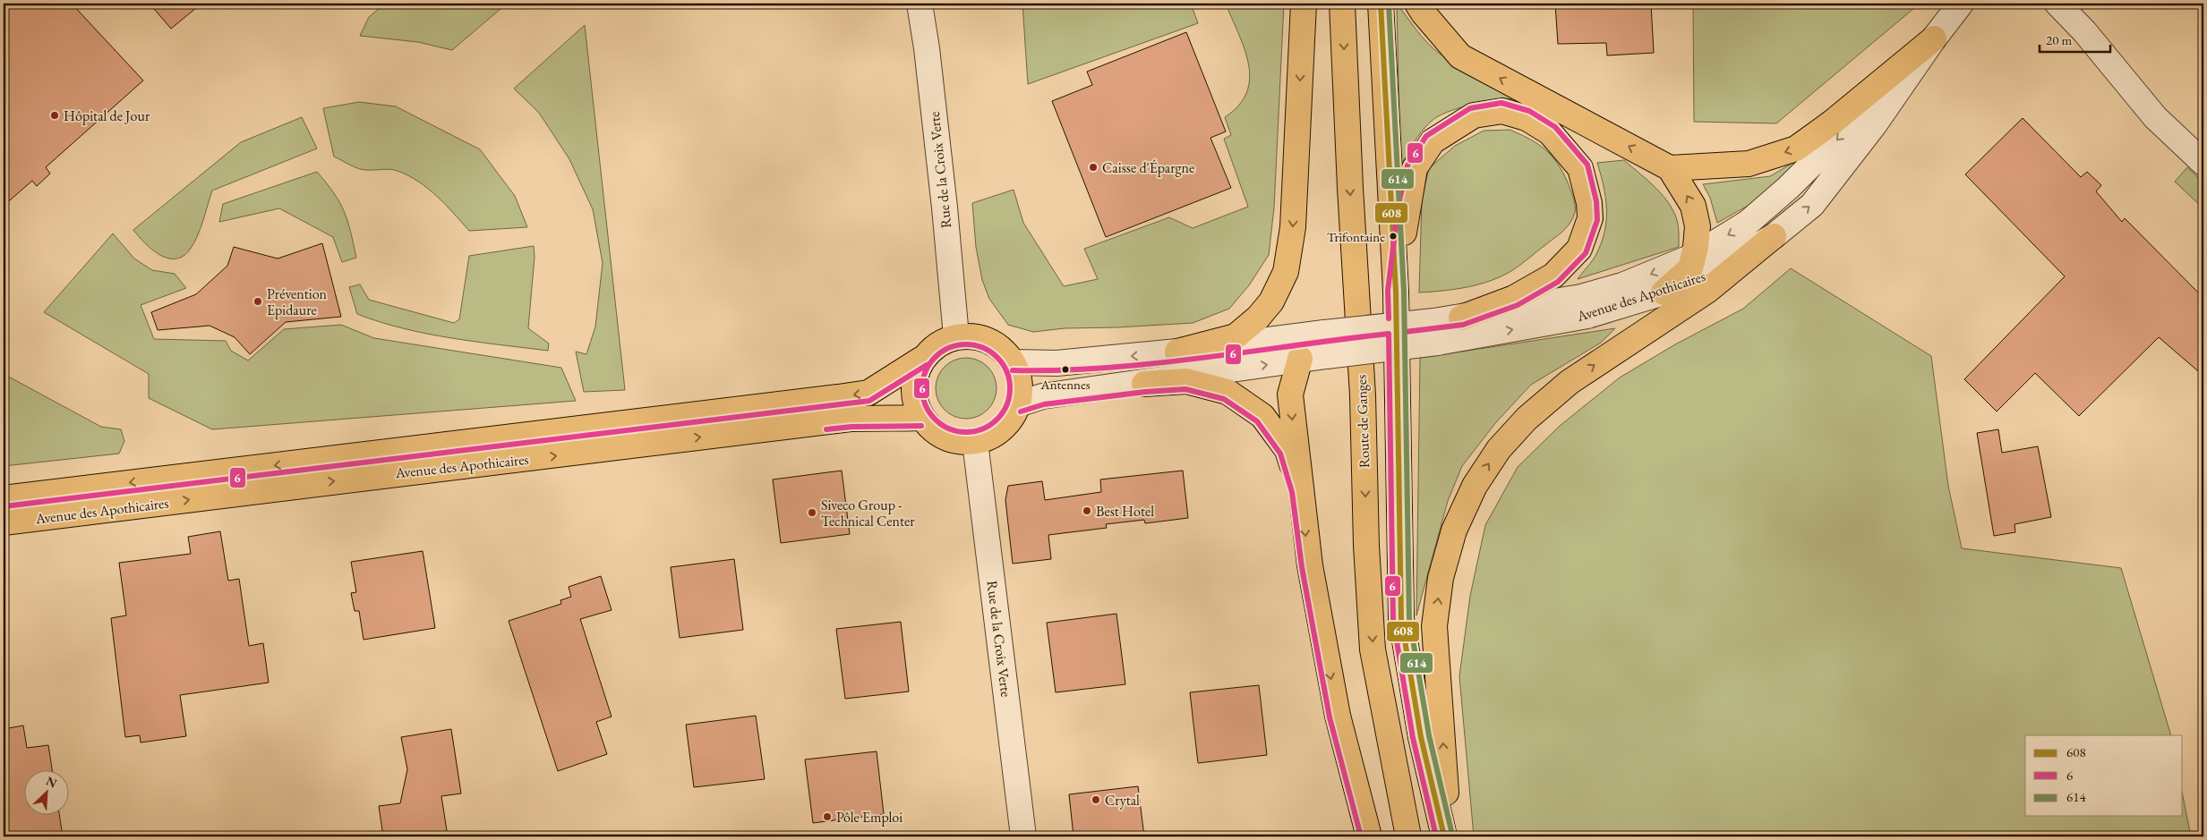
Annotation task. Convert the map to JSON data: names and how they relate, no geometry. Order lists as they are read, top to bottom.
{
  "streets": {
    "main road": ["Avenue des Apothicaires", "Route de Ganges"],
    "street": ["Rue de la Croix Verte"]
  },
  "crossings": [
    ["Rue de la Croix Verte", "Avenue des Apothicaires"]
  ],
  "places": [
    "Hôpital de Jour",
    "Caisse d'Épargne",
    "Trifontaine",
    "Prévention Epidaure",
    "Antennes",
    "Best Hotel",
    "Siveco Group - Technical Center",
    "Crytal",
    "Pôle Emploi"
  ],
  "lines": ["transit line 608", "transit line 614", "transit line 6"],
  "legend": ["608", "6", "614"],
  "scale_bar": "20 m",
  "north": "top right"
}
